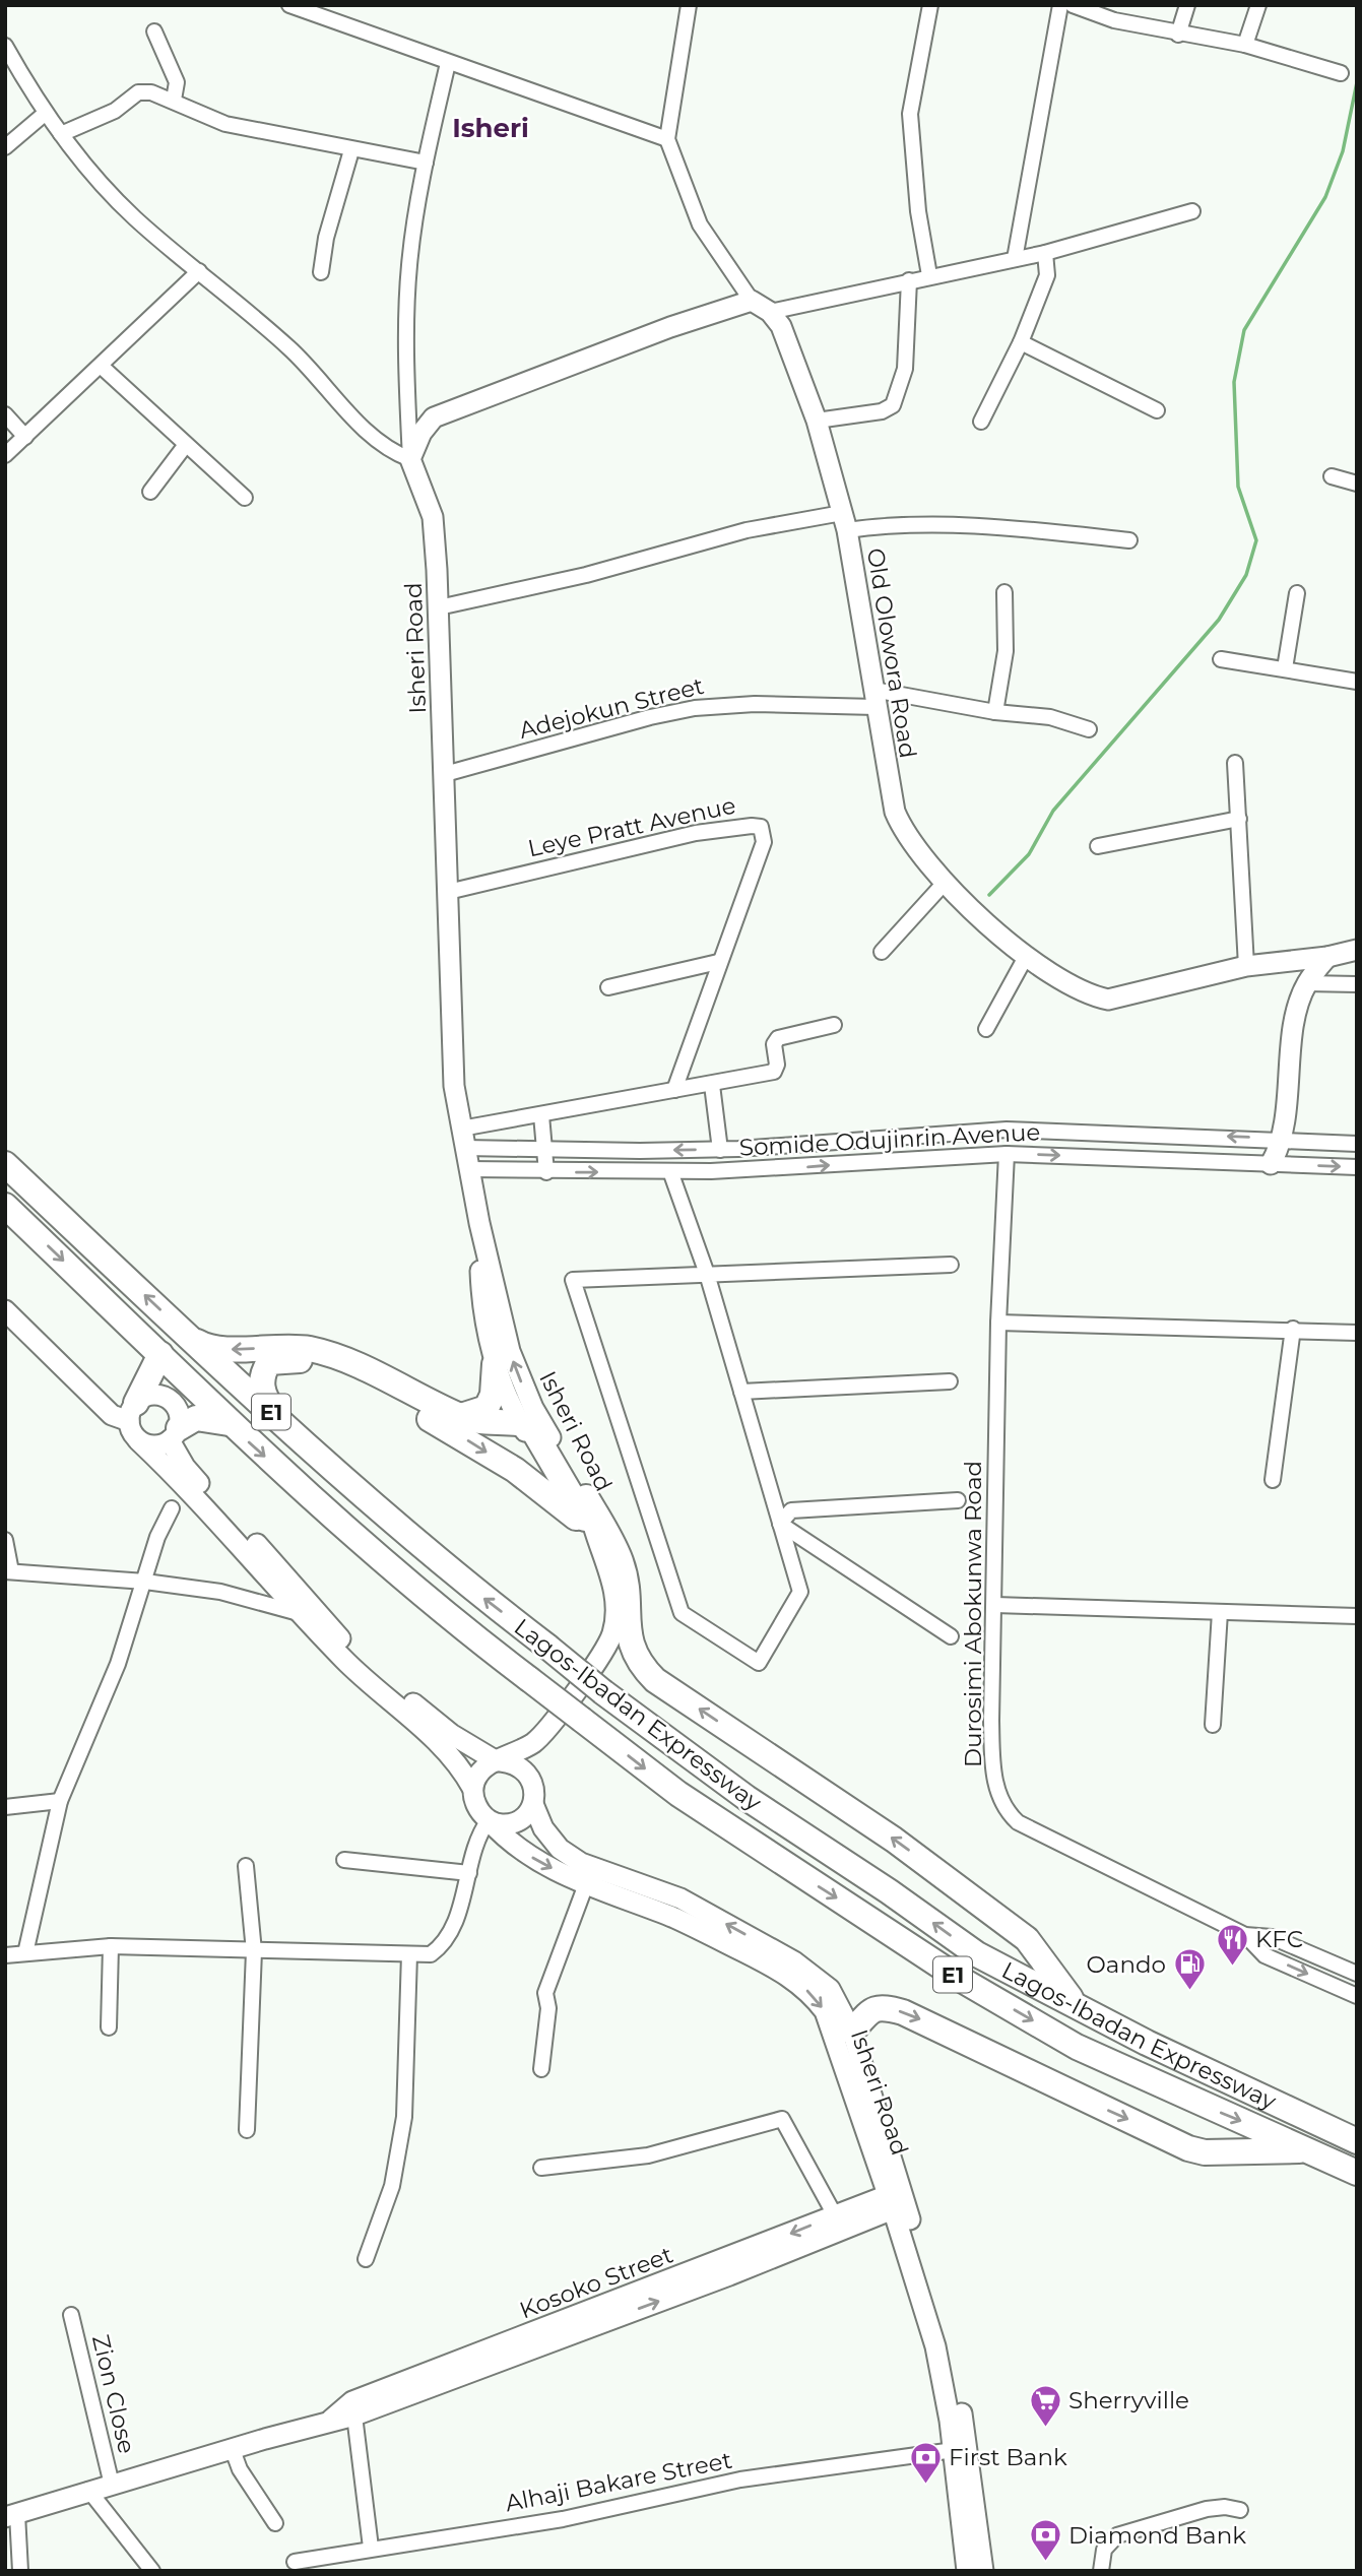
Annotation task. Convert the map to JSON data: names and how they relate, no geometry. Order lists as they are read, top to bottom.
{
  "streets": {
    "highway": ["E1", "Lagos-Ibadan Expressway"],
    "street": [
      "Isheri Road",
      "Old Olowora Road",
      "Adejokun Street",
      "Leye Pratt Avenue",
      "Somide Odujinrin Avenue",
      "Durosimi Abokunwa Road",
      "Kosoko Street",
      "Zion Close",
      "Alhaji Bakare Street"
    ]
  },
  "crossings": [
    ["Isheri Road", "Adejokun Street"],
    ["Isheri Road", "Leye Pratt Avenue"],
    ["Isheri Road", "Somide Odujinrin Avenue"],
    ["Isheri Road", "Kosoko Street"],
    ["Isheri Road", "Alhaji Bakare Street"],
    ["Old Olowora Road", "Adejokun Street"],
    ["Somide Odujinrin Avenue", "Durosimi Abokunwa Road"],
    ["Kosoko Street", "Zion Close"]
  ],
  "districts": ["Isheri"],
  "places": {
    "restaurant": ["KFC"],
    "fuel station": ["Oando"],
    "supermarket": ["Sherryville"],
    "bank": ["First Bank", "Diamond Bank"]
  }
}
